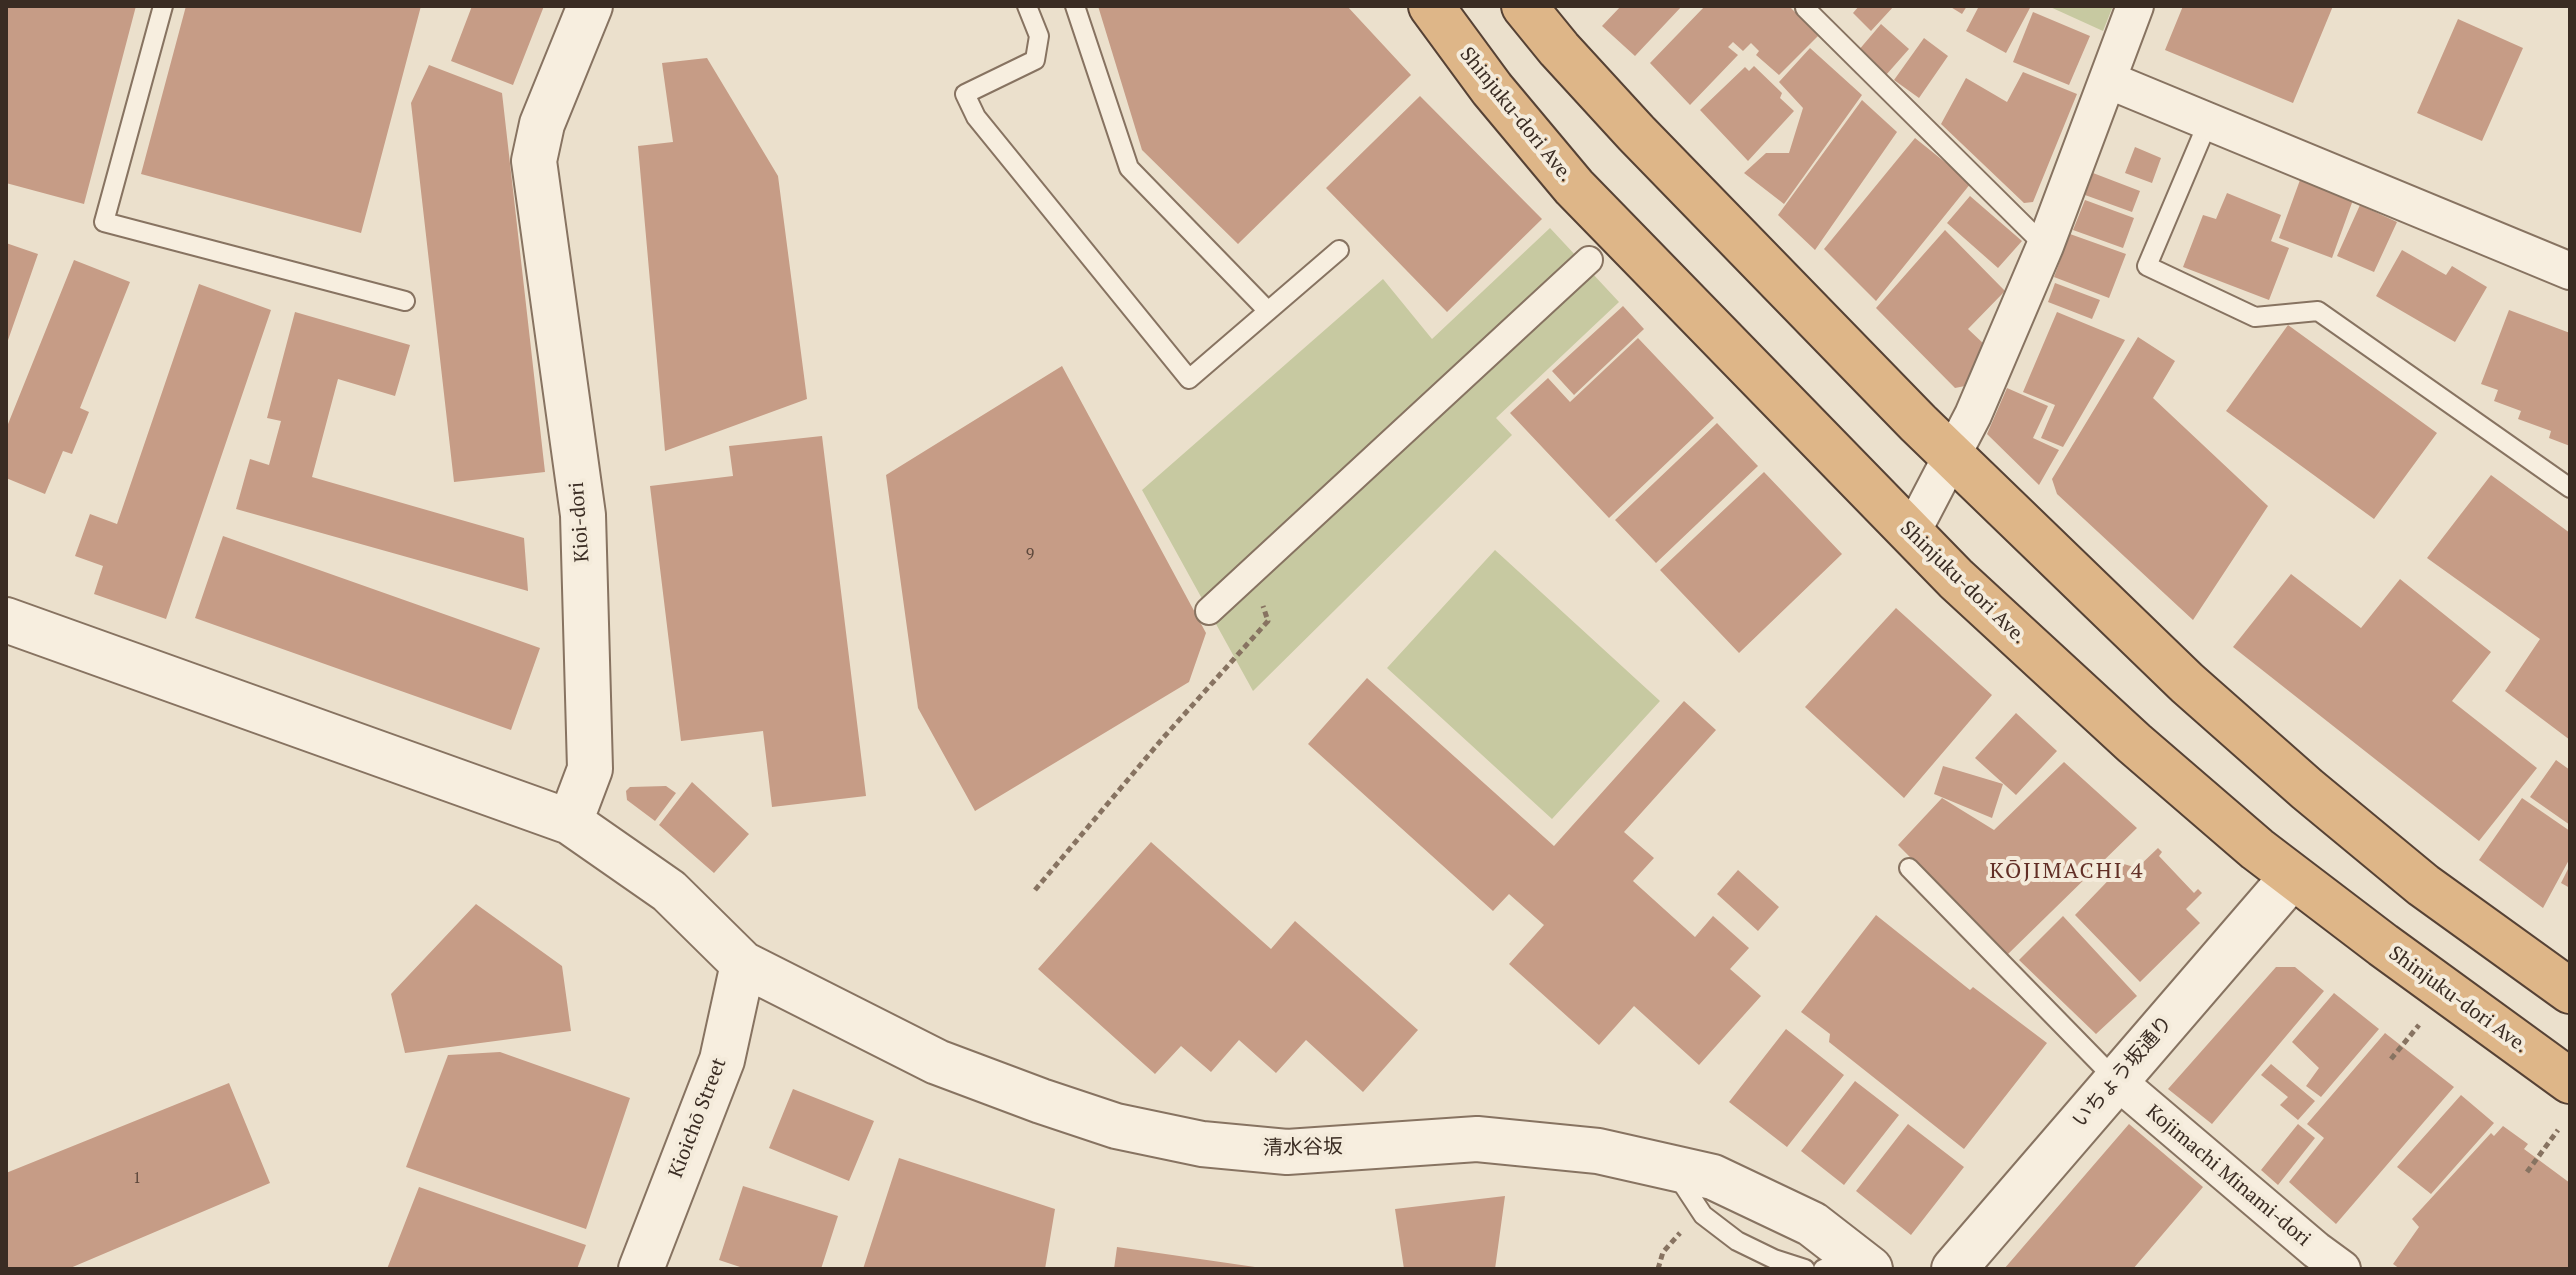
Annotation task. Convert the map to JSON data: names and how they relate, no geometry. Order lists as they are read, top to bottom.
{
  "streets": {
    "highway": ["Shinjuku-dori Ave."],
    "street": [
      "Kioi-dori",
      "いちょう坂通り",
      "Kioichō Street",
      "清水谷坂",
      "Kojimachi Minami-dori"
    ]
  },
  "crossings": [
    ["Shinjuku-dori Ave.", "いちょう坂通り"],
    ["いちょう坂通り", "Kojimachi Minami-dori"],
    ["Kioichō Street", "清水谷坂"]
  ],
  "districts": ["KŌJIMACHI 4"],
  "house_numbers": ["9", "1"]
}
